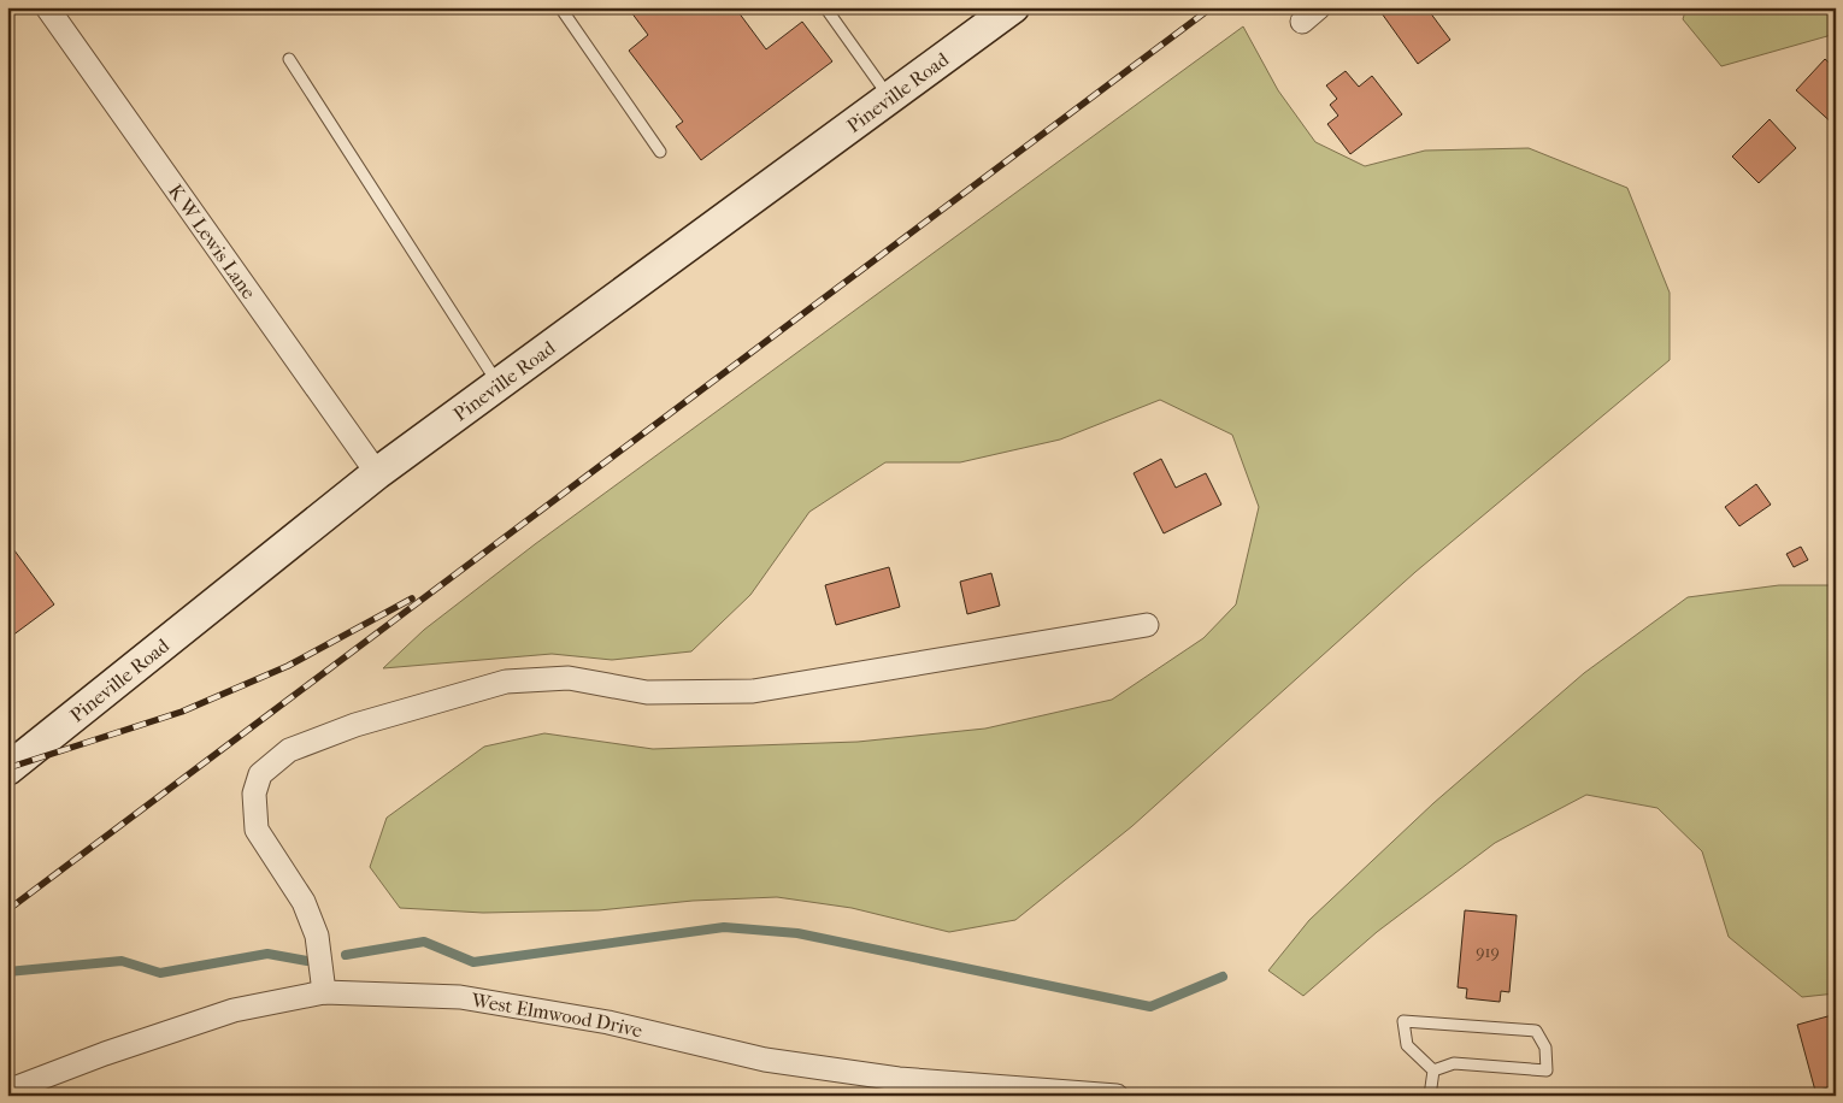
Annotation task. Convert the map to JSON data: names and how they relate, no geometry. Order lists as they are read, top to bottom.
{
  "streets": {
    "main road": ["Pineville Road"],
    "street": ["K W Lewis Lane", "West Elmwood Drive"]
  },
  "crossings": [
    ["Pineville Road", "K W Lewis Lane"]
  ],
  "house_numbers": ["919"]
}
